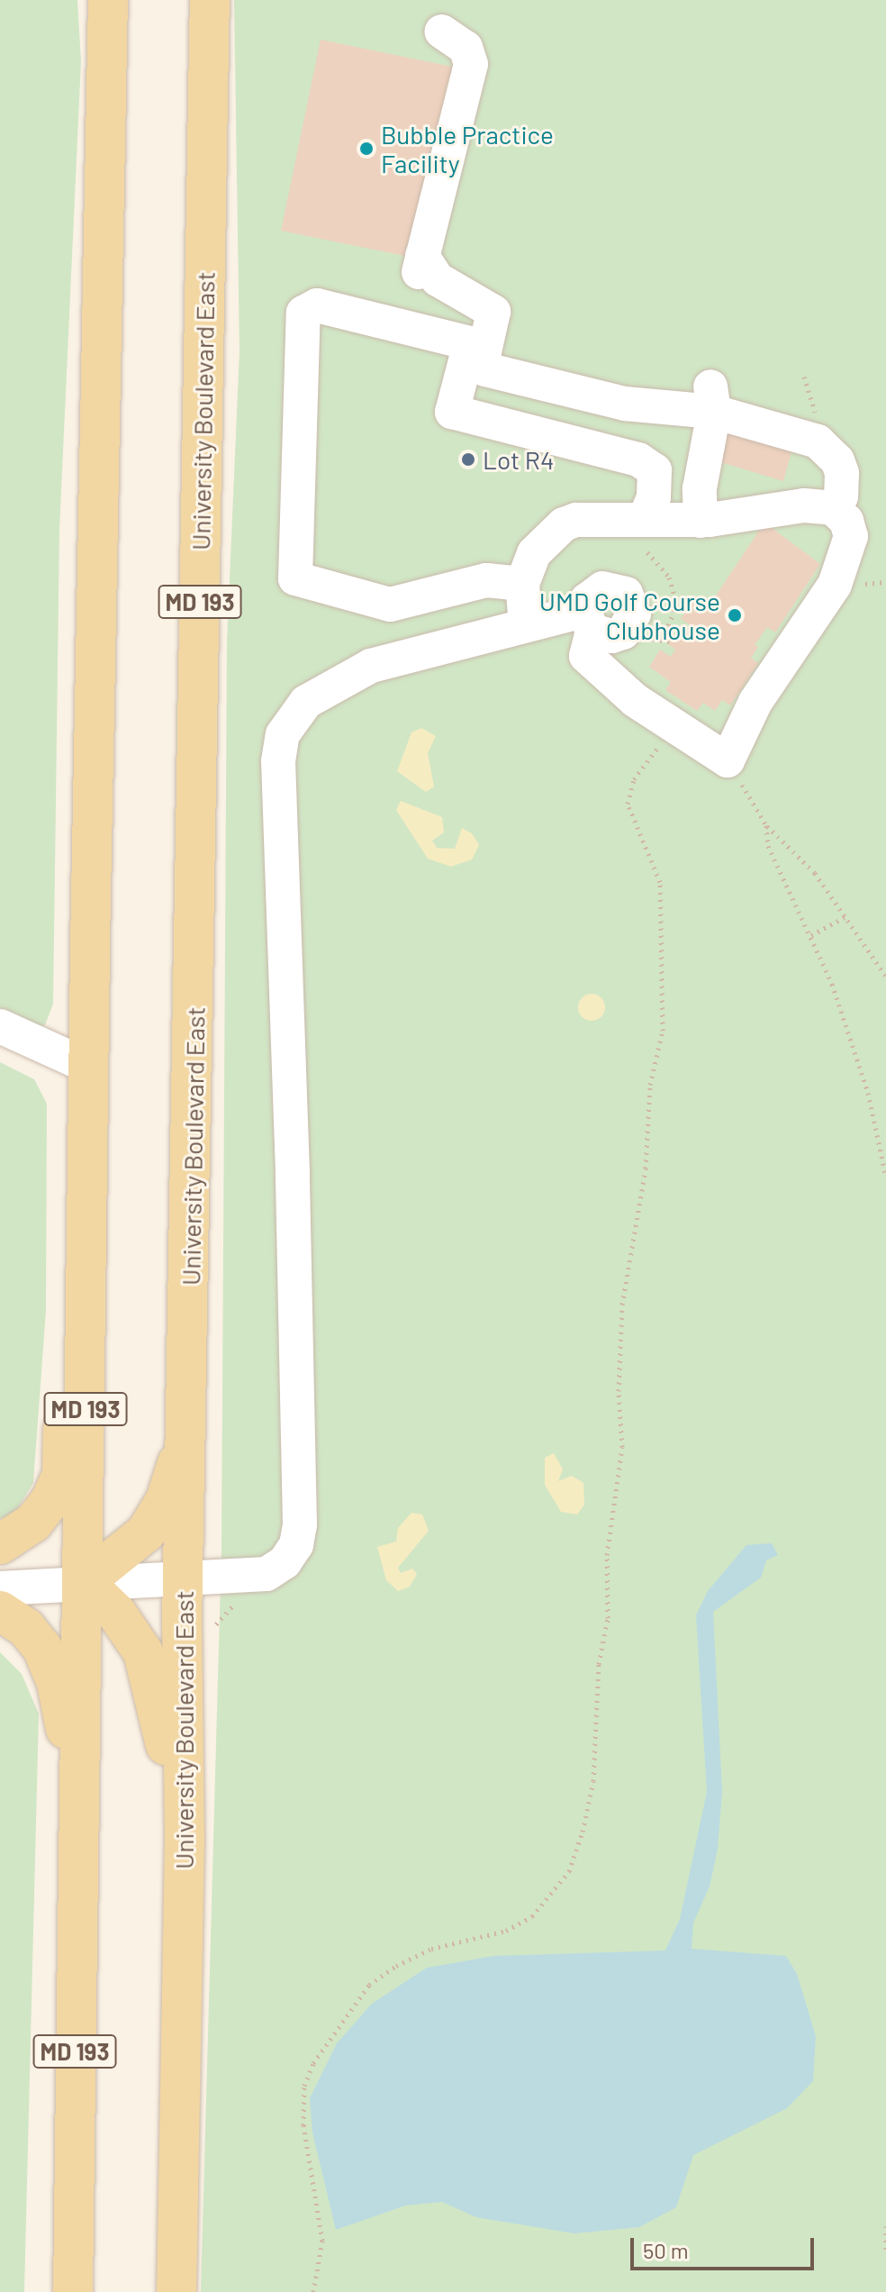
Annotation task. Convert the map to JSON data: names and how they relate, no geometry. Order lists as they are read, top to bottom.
{
  "streets": {
    "main road": ["University Boulevard East", "MD 193"]
  },
  "places": ["Bubble Practice Facility", "Lot R4", "UMD Golf Course Clubhouse"],
  "scale_bar": "50 m"
}
